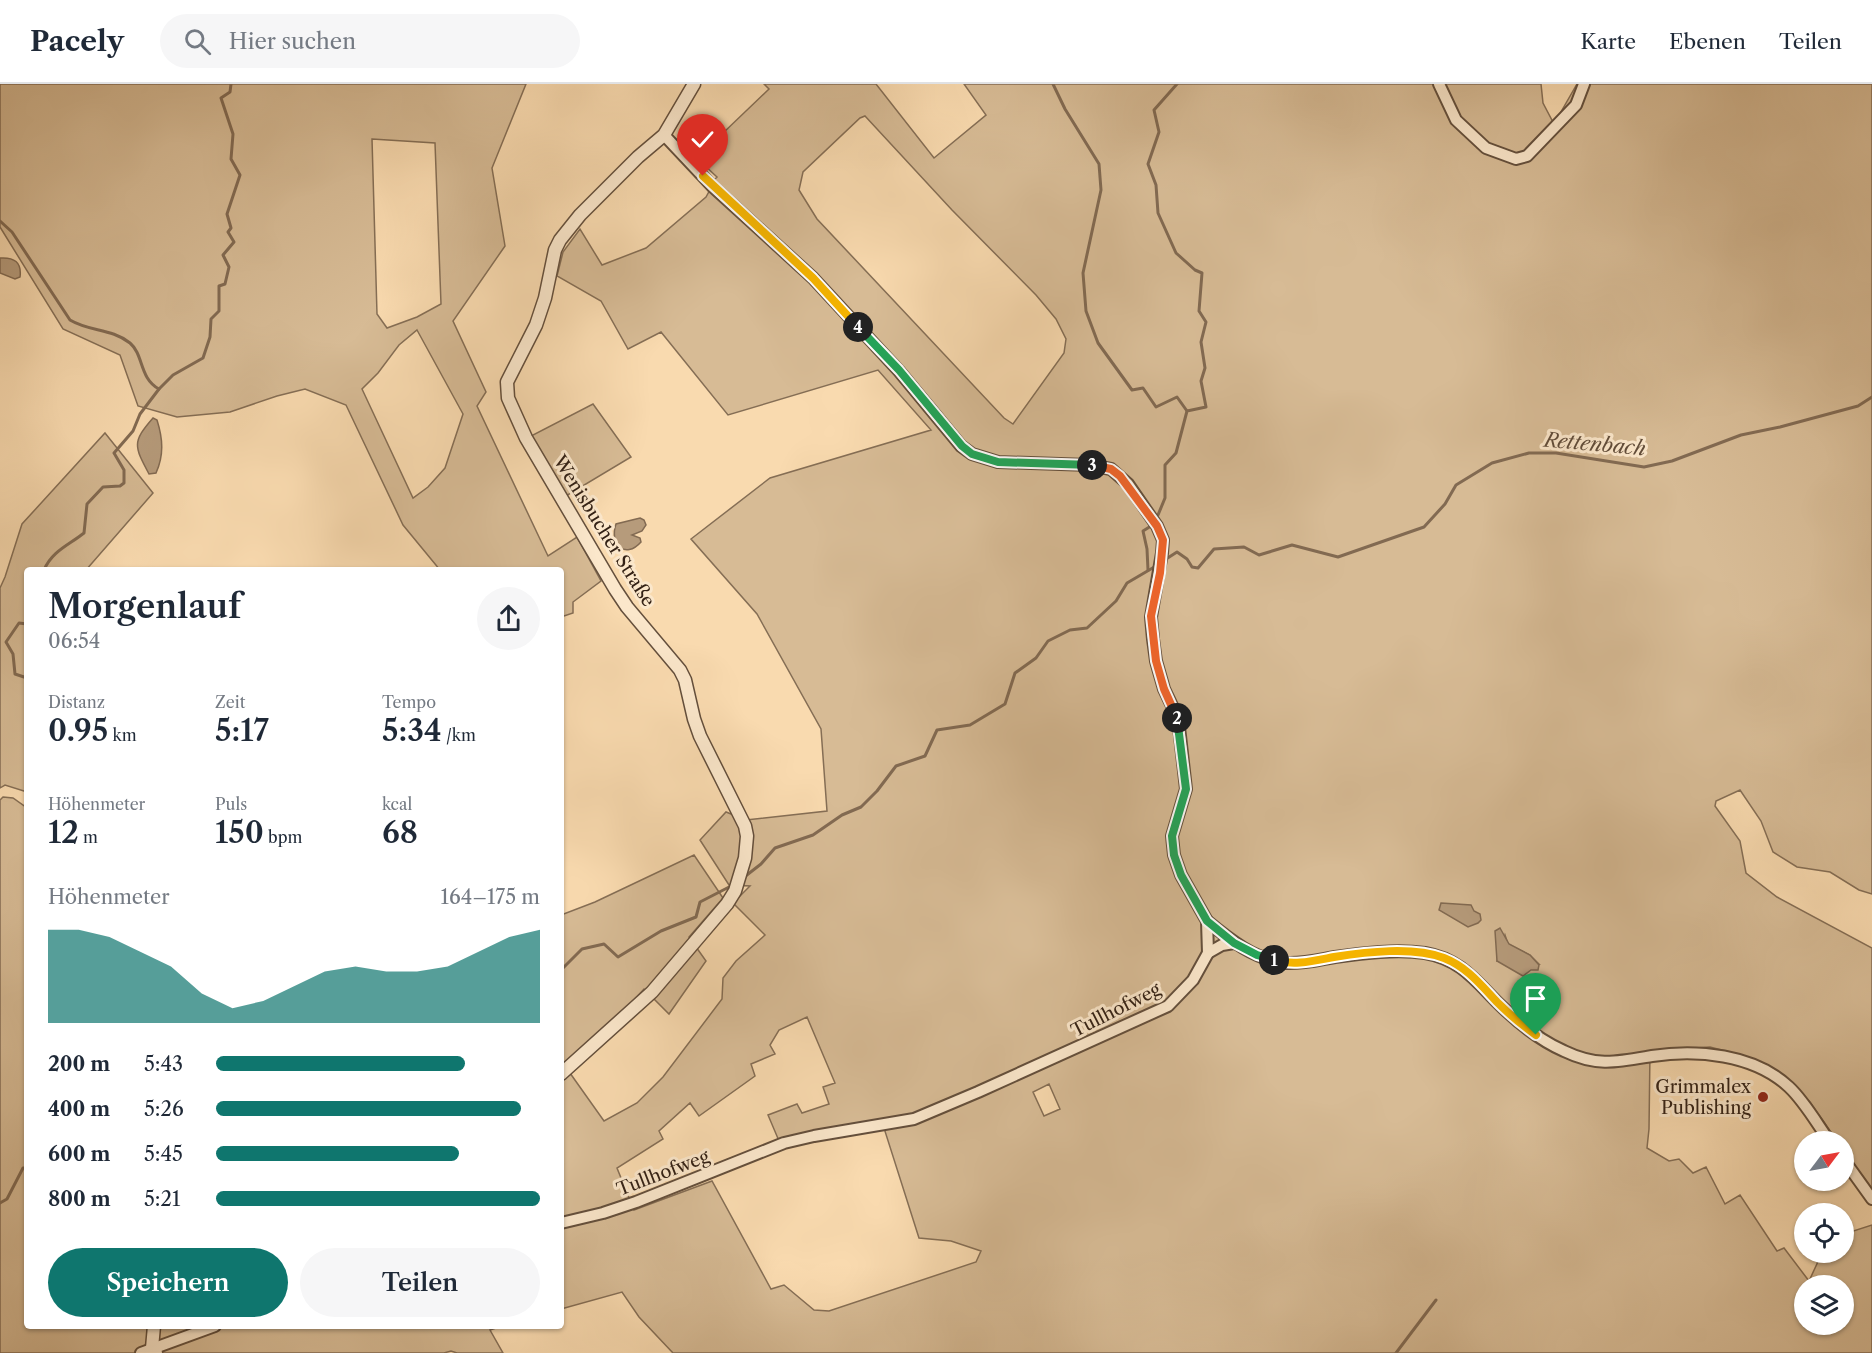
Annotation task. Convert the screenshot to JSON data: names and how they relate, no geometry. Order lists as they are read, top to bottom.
{
  "streets": {
    "street": ["Wenisbucher Straße", "Tullhofweg"]
  },
  "water": ["Rettenbach"],
  "places": ["Grimmalex Publishing"],
  "north": "top right",
  "page": {
    "header": "Pacely",
    "search": "Hier suchen",
    "nav": ["Karte", "Ebenen", "Teilen"],
    "pins": [
      "4",
      "3",
      "2",
      "1"
    ],
    "heading": ["Morgenlauf", "06:54"],
    "stats": [
      ["Distanz", "0.95 km"],
      ["Zeit", "5:17"],
      ["Tempo", "5:34 /km"],
      ["Höhenmeter", "12 m"],
      ["Puls", "150 bpm"],
      ["kcal", "68"]
    ],
    "chart": ["Höhenmeter", "164–175 m"],
    "list": [
      {
        "name": "200 m",
        "note": "5:43"
      },
      {
        "name": "400 m",
        "note": "5:26"
      },
      {
        "name": "600 m",
        "note": "5:45"
      },
      {
        "name": "800 m",
        "note": "5:21"
      }
    ],
    "buttons": ["Speichern", "Teilen"]
  }
}
